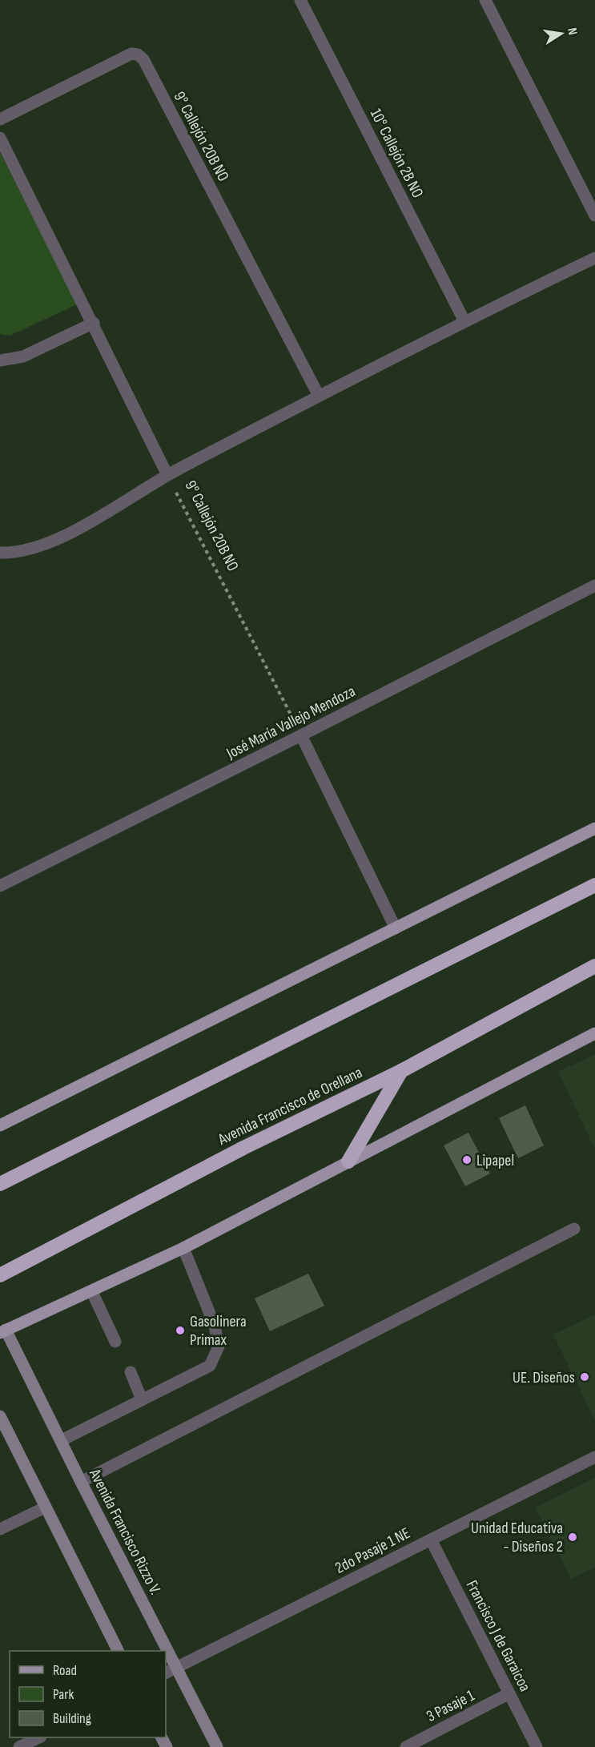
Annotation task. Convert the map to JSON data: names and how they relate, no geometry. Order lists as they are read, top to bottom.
{
  "streets": {
    "highway": ["Avenida Francisco de Orellana"],
    "main road": ["Avenida Francisco Rizzo V."],
    "street": [
      "9° Callejón 20B NO",
      "10° Callejón 2B NO",
      "José María Vallejo Mendoza",
      "2do Pasaje 1 NE",
      "Francisco J de Garaicoa",
      "3 Pasaje 1"
    ]
  },
  "crossings": [
    ["9° Callejón 20B NO", "José María Vallejo Mendoza"],
    ["Avenida Francisco Rizzo V.", "2do Pasaje 1 NE"],
    ["2do Pasaje 1 NE", "Francisco J de Garaicoa"],
    ["Francisco J de Garaicoa", "3 Pasaje 1"]
  ],
  "places": [
    "Lipapel",
    "Gasolinera Primax",
    "UE. Diseños",
    "Unidad Educativa - Diseños 2"
  ],
  "legend": ["Road", "Park", "Building"],
  "north": "right"
}
